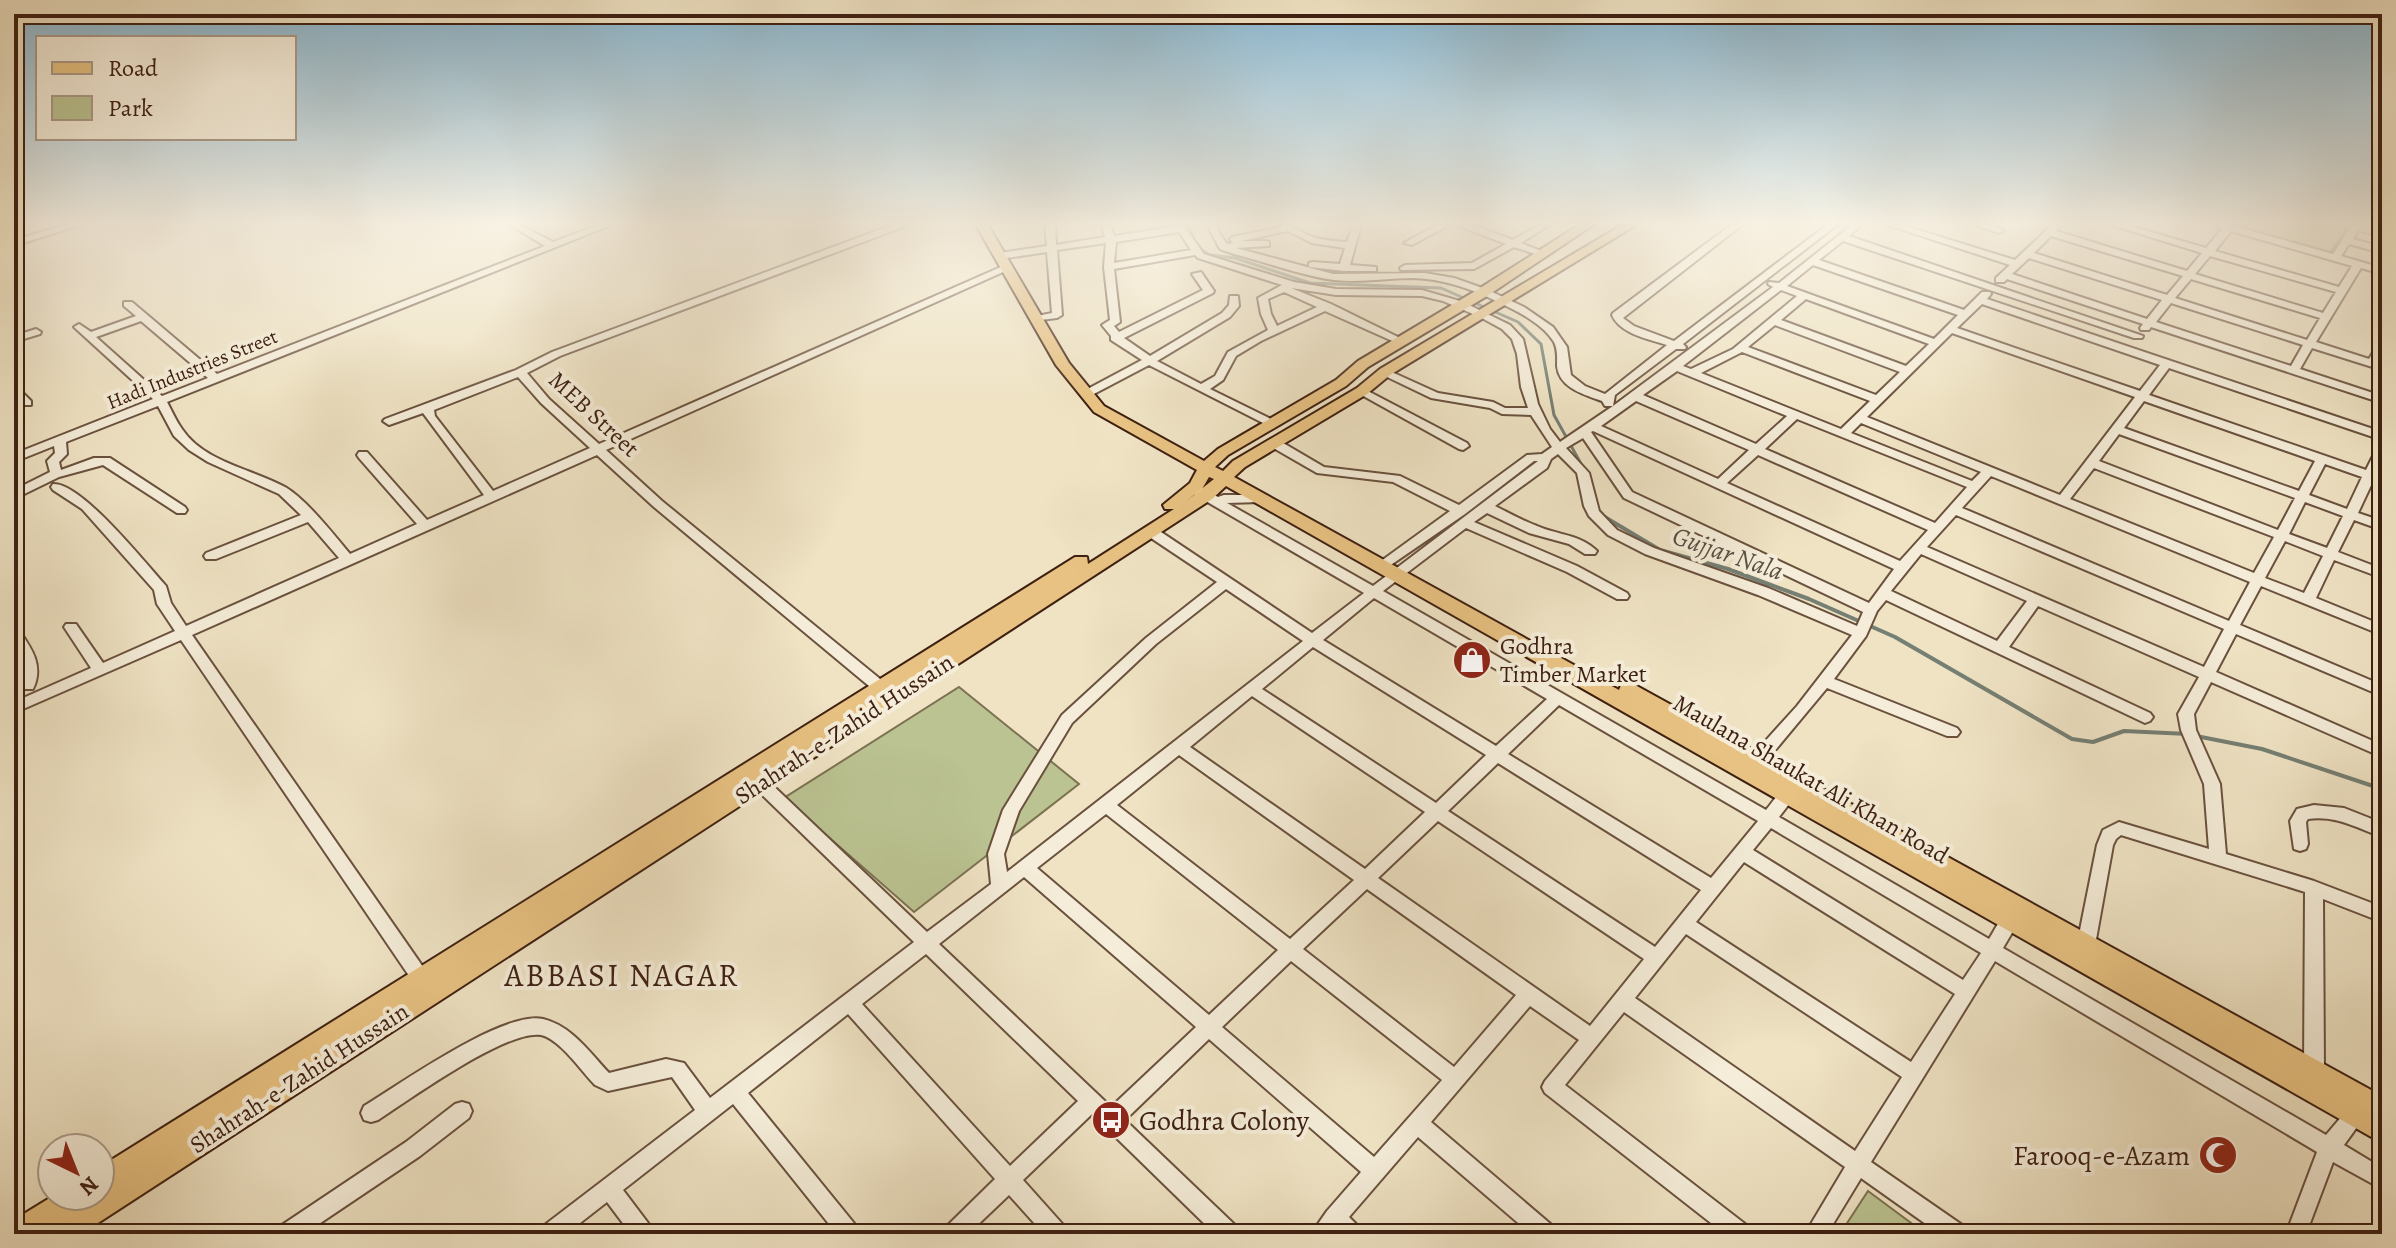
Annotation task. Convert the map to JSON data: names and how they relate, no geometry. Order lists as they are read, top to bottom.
{
  "streets": {
    "main road": ["Shahrah-e-Zahid Hussain", "Maulana Shaukat Ali Khan Road"],
    "street": ["Hadi Industries Street", "MEB Street"]
  },
  "crossings": [
    ["MEB Street", "Shahrah-e-Zahid Hussain"],
    ["Shahrah-e-Zahid Hussain", "Maulana Shaukat Ali Khan Road"]
  ],
  "districts": ["ABBASI NAGAR"],
  "water": ["Gujjar Nala"],
  "places": {
    "shop": ["Godhra Timber Market"],
    "bus stop": ["Godhra Colony"],
    "mosque": ["Farooq-e-Azam"]
  },
  "legend": ["Road", "Park"],
  "north": "bottom right"
}
